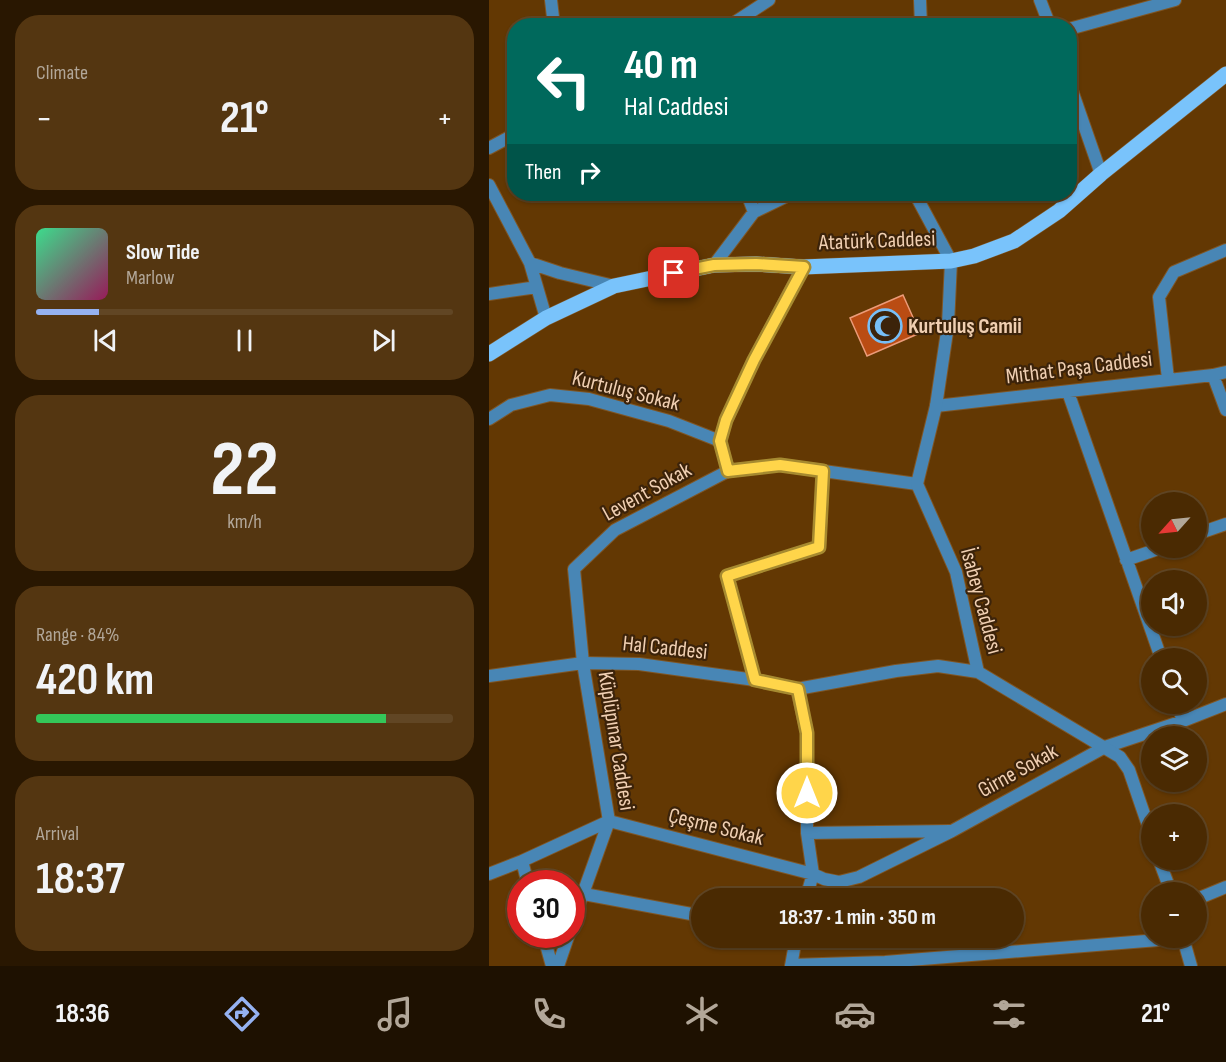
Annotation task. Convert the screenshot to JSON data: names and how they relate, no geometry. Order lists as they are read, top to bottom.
{
  "streets": {
    "main road": ["Atatürk Caddesi"],
    "street": [
      "Mithat Paşa Caddesi",
      "Kurtuluş Sokak",
      "Levent Sokak",
      "İsabey Caddesi",
      "Hal Caddesi",
      "Küplüpınar Caddesi",
      "Girne Sokak",
      "Çeşme Sokak"
    ]
  },
  "crossings": [
    ["Kurtuluş Sokak", "Levent Sokak"],
    ["Levent Sokak", "Hal Caddesi"],
    ["Levent Sokak", "Küplüpınar Caddesi"],
    ["İsabey Caddesi", "Hal Caddesi"],
    ["İsabey Caddesi", "Girne Sokak"],
    ["Hal Caddesi", "Küplüpınar Caddesi"],
    ["Küplüpınar Caddesi", "Çeşme Sokak"],
    ["Girne Sokak", "Çeşme Sokak"]
  ],
  "places": {
    "mosque": ["Kurtuluş Camii"]
  },
  "north": "bottom left",
  "page": {
    "tile": [
      "Climate",
      ["22", "km/h"],
      ["Range · 84%", "420 km"],
      ["Arrival", "18:37"]
    ],
    "turn": ["40 m", "Hal Caddesi"],
    "heat": ["−", "21°", "+"],
    "then": "Then",
    "song": ["Slow Tide", "Marlow"],
    "map_buttons": ["+", "−"],
    "limit": "30",
    "trip": "18:37 · 1 min · 350 m",
    "tabs": ["18:36", "21°"]
  }
}
